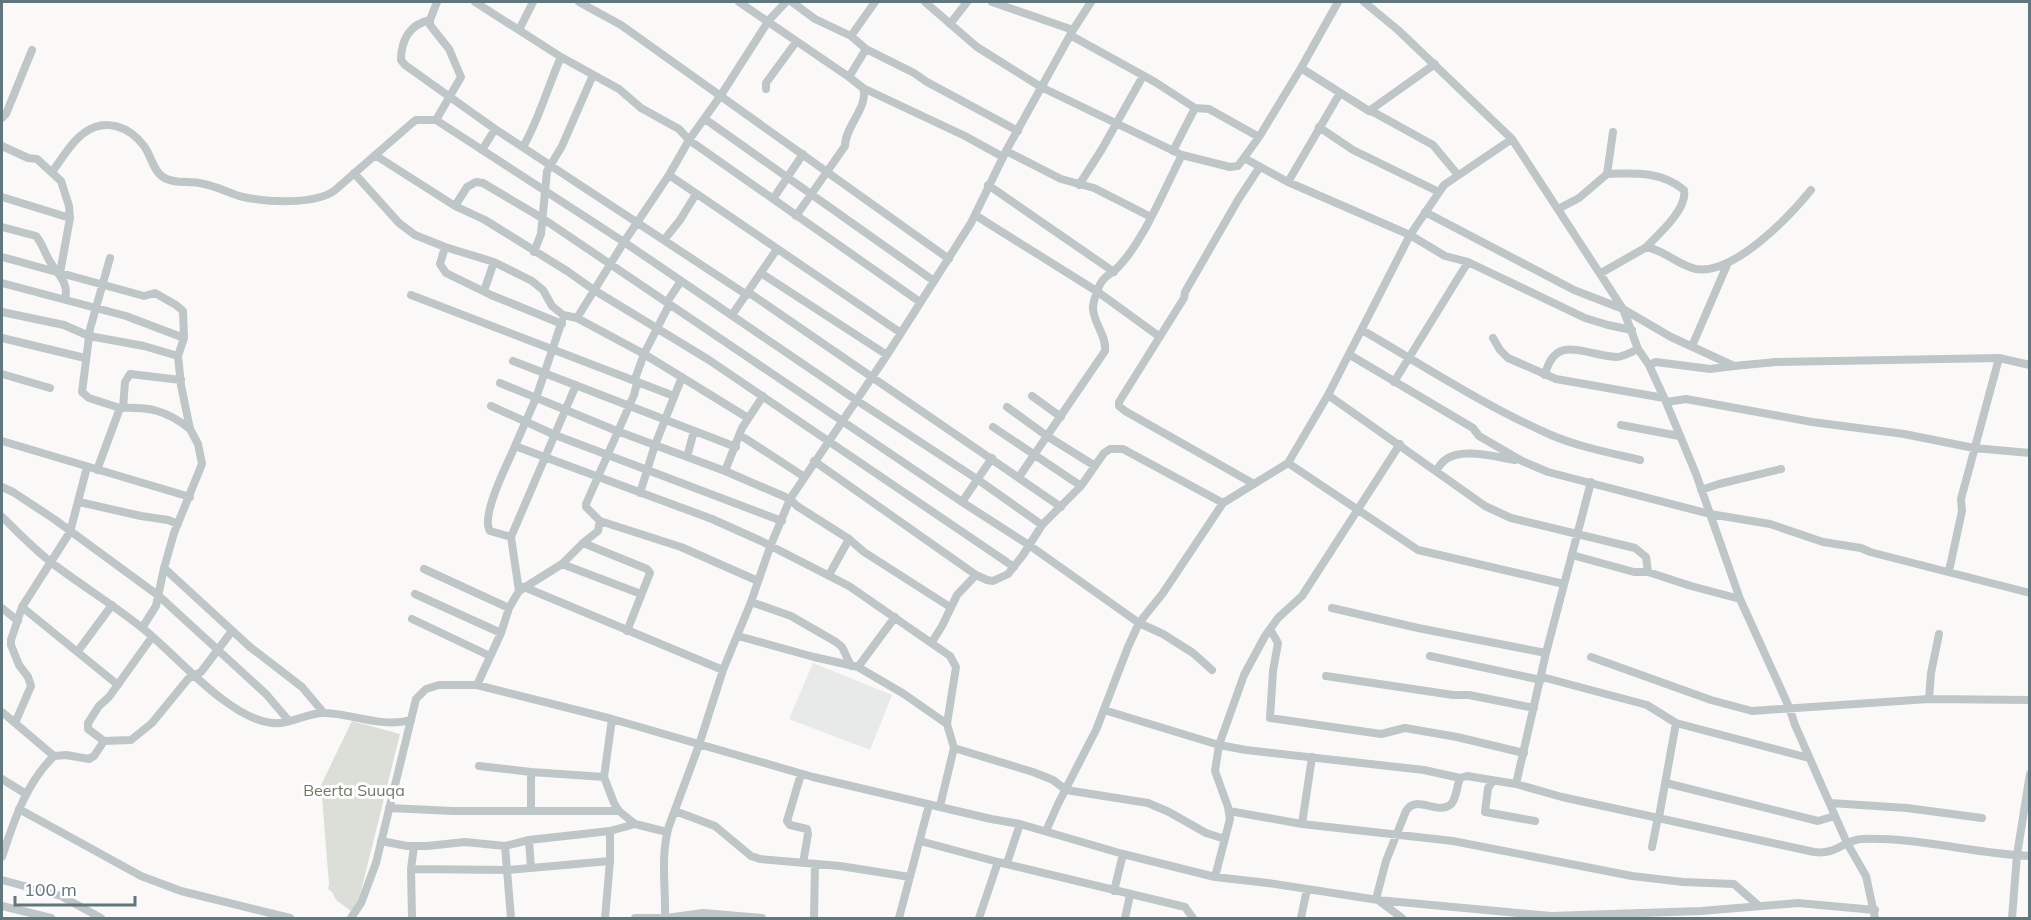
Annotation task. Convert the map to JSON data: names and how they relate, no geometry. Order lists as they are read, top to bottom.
{
  "parks": ["Beerta Suuqa"],
  "scale_bar": "100 m"
}
